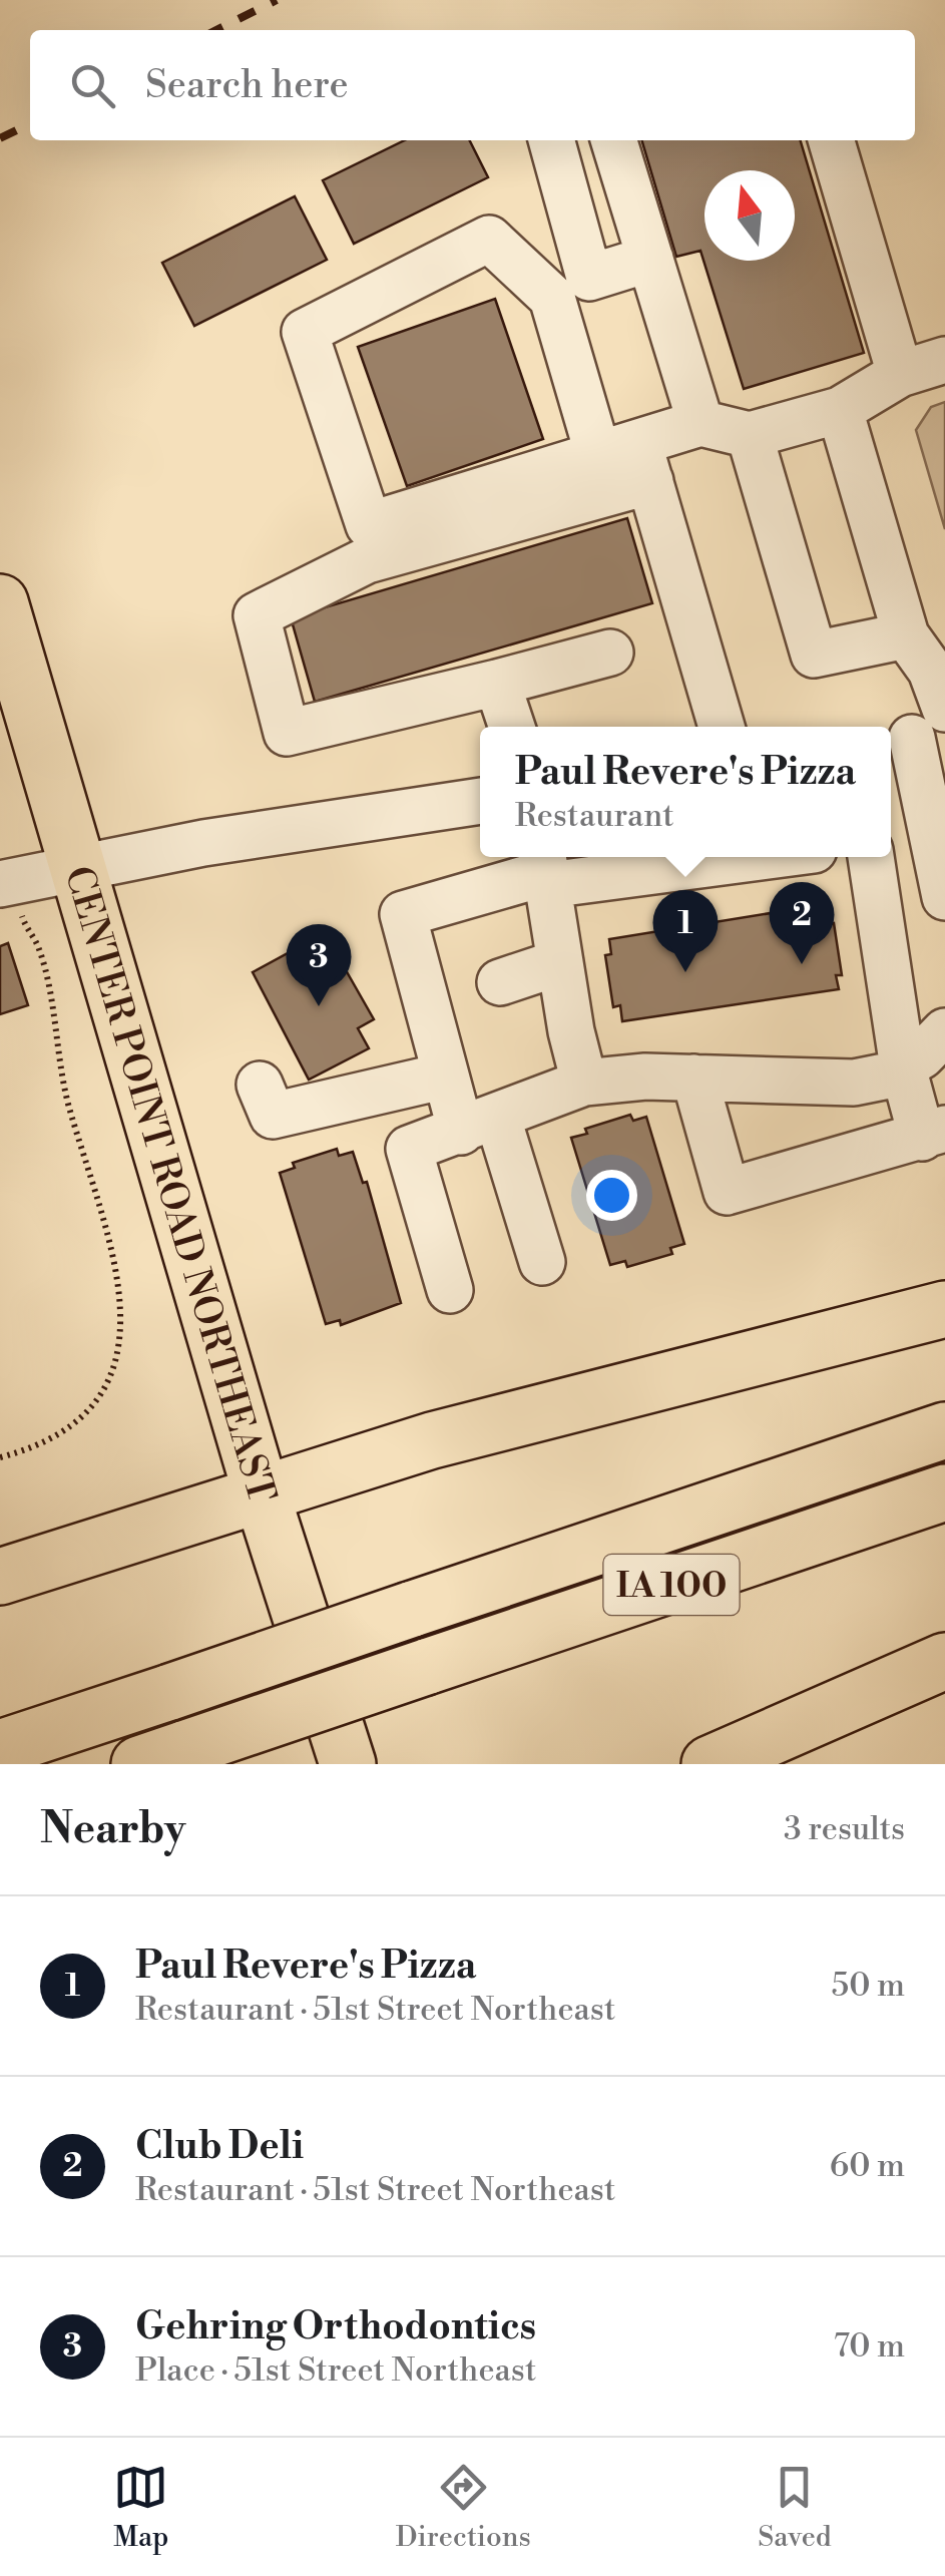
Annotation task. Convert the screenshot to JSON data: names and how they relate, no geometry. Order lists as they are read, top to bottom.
{
  "streets": {
    "main road": ["CENTER POINT ROAD NORTHEAST", "IA 100"]
  },
  "north": "top",
  "page": {
    "search": "Search here",
    "popup": ["Paul Revere's Pizza", "Restaurant"],
    "pins": ["2", "1", "3"],
    "heading": ["Nearby", "3 results"],
    "list": [
      {
        "mark": "1",
        "name": "Paul Revere's Pizza",
        "note": "Restaurant · 51st Street Northeast",
        "value": "50 m"
      },
      {
        "mark": "2",
        "name": "Club Deli",
        "note": "Restaurant · 51st Street Northeast",
        "value": "60 m"
      },
      {
        "mark": "3",
        "name": "Gehring Orthodontics",
        "note": "Place · 51st Street Northeast",
        "value": "70 m"
      }
    ],
    "nav": ["Map", "Directions", "Saved"]
  }
}
